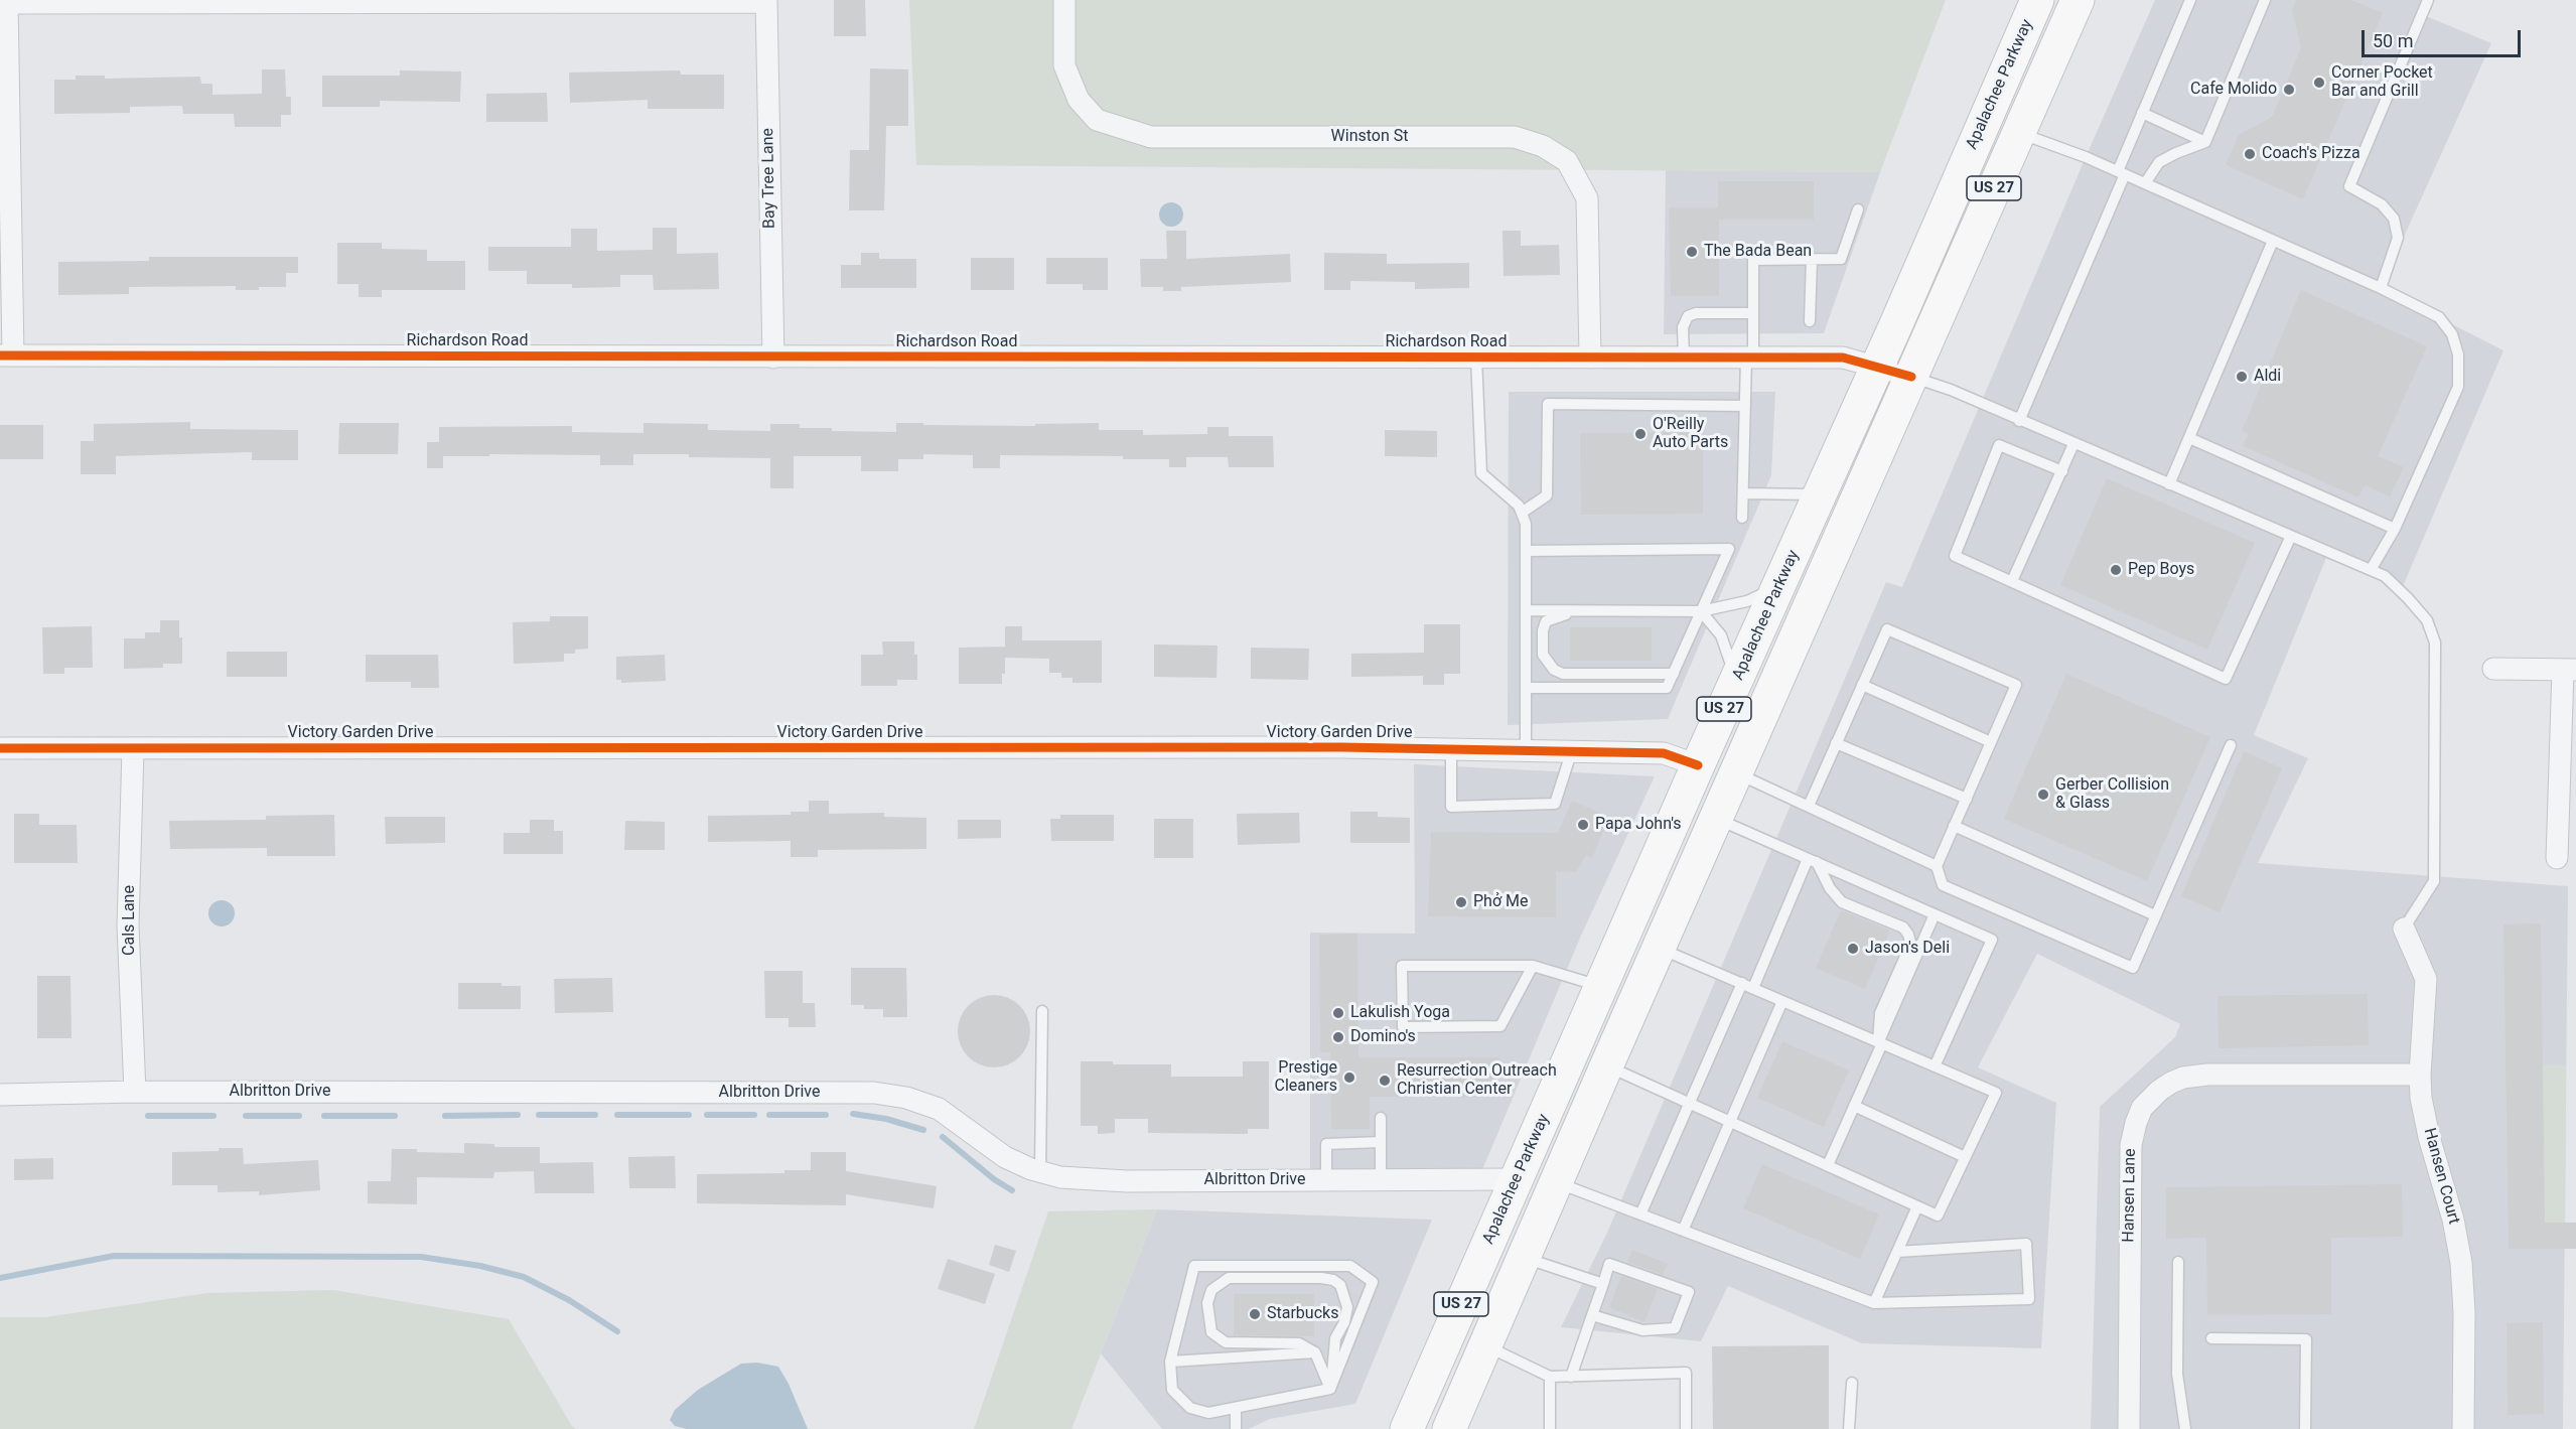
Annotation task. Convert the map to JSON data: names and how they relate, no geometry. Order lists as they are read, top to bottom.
{
  "streets": {
    "main road": ["Apalachee Parkway", "US 27"],
    "street": [
      "Winston St",
      "Bay Tree Lane",
      "Richardson Road",
      "Victory Garden Drive",
      "Cals Lane",
      "Albritton Drive",
      "Hansen Court",
      "Hansen Lane"
    ]
  },
  "crossings": [
    ["Apalachee Parkway", "Richardson Road"],
    ["Apalachee Parkway", "Victory Garden Drive"],
    ["Apalachee Parkway", "Albritton Drive"],
    ["Winston St", "Richardson Road"],
    ["Bay Tree Lane", "Richardson Road"],
    ["US 27", "Richardson Road"],
    ["Victory Garden Drive", "Cals Lane"],
    ["Cals Lane", "Albritton Drive"],
    ["Hansen Court", "Hansen Lane"]
  ],
  "places": [
    "Corner Pocket Bar and Grill",
    "Cafe Molido",
    "Coach's Pizza",
    "The Bada Bean",
    "Aldi",
    "O'Reilly Auto Parts",
    "Pep Boys",
    "Gerber Collision & Glass",
    "Papa John's",
    "Phở Me",
    "Jason's Deli",
    "Lakulish Yoga",
    "Domino's",
    "Prestige Cleaners",
    "Resurrection Outreach Christian Center",
    "Starbucks"
  ],
  "scale_bar": "50 m"
}
